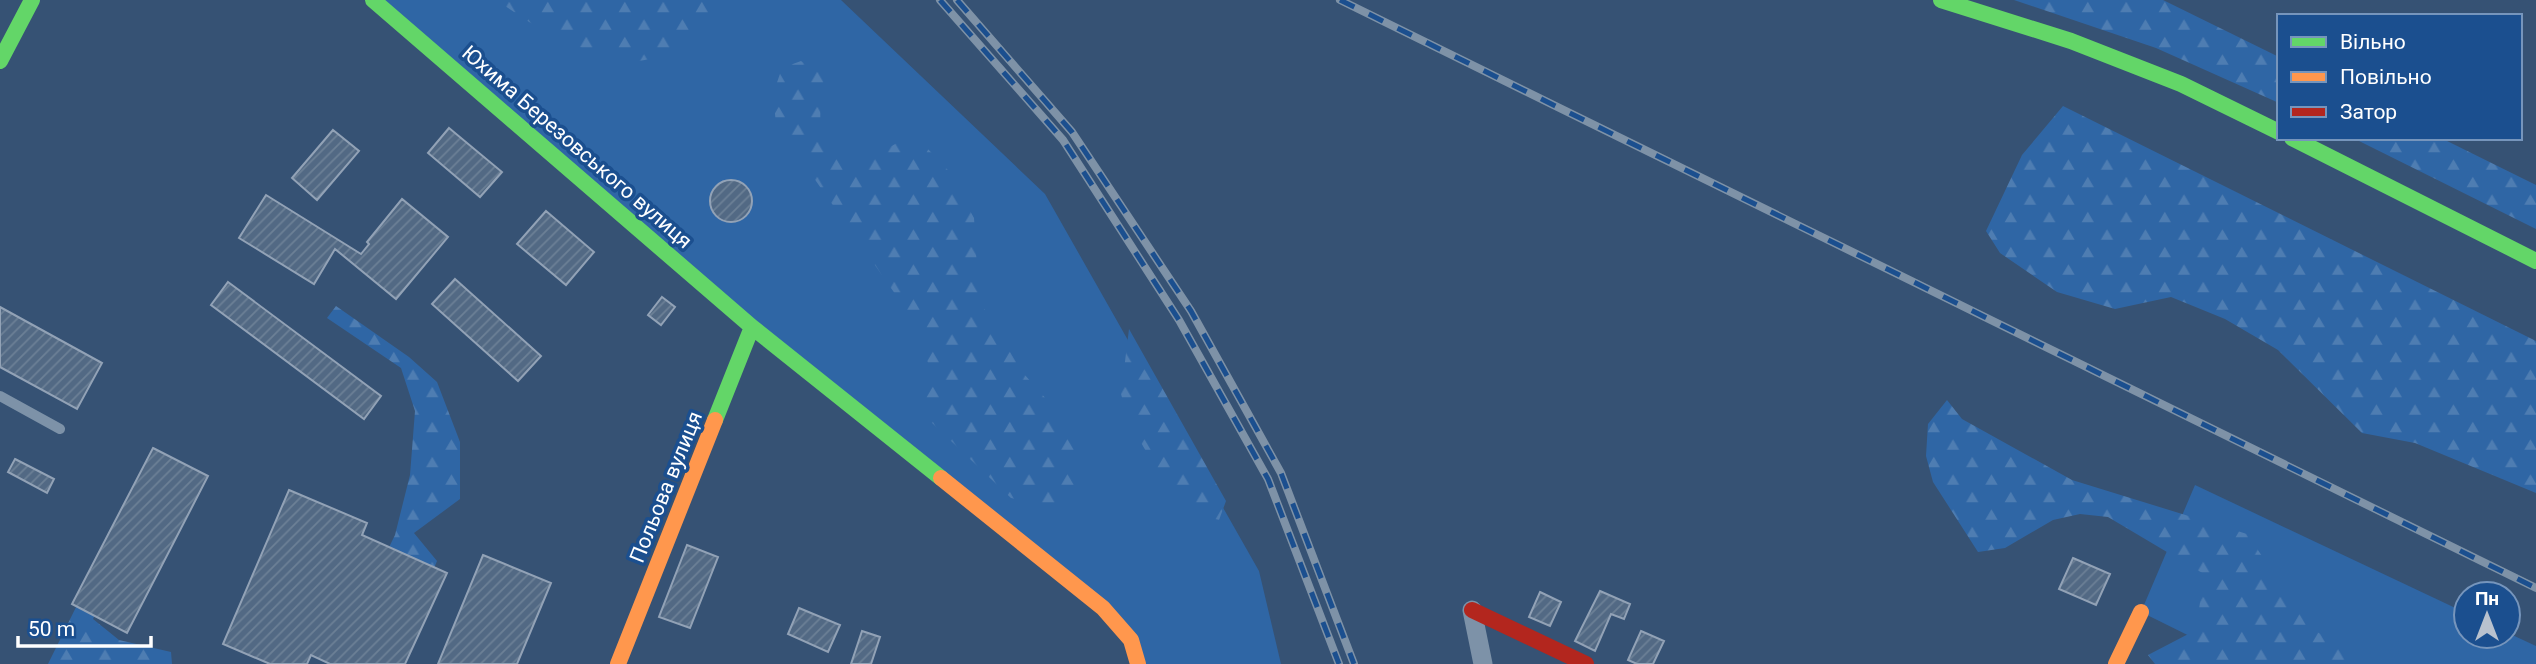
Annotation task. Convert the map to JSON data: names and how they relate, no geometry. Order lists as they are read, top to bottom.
{
  "streets": {
    "street": ["Юхима Березовського вулиця", "Польова вулиця"]
  },
  "crossings": [
    ["Юхима Березовського вулиця", "Польова вулиця"]
  ],
  "legend": ["Вільно", "Повільно", "Затор"],
  "scale_bar": "50 m",
  "north": "top"
}
